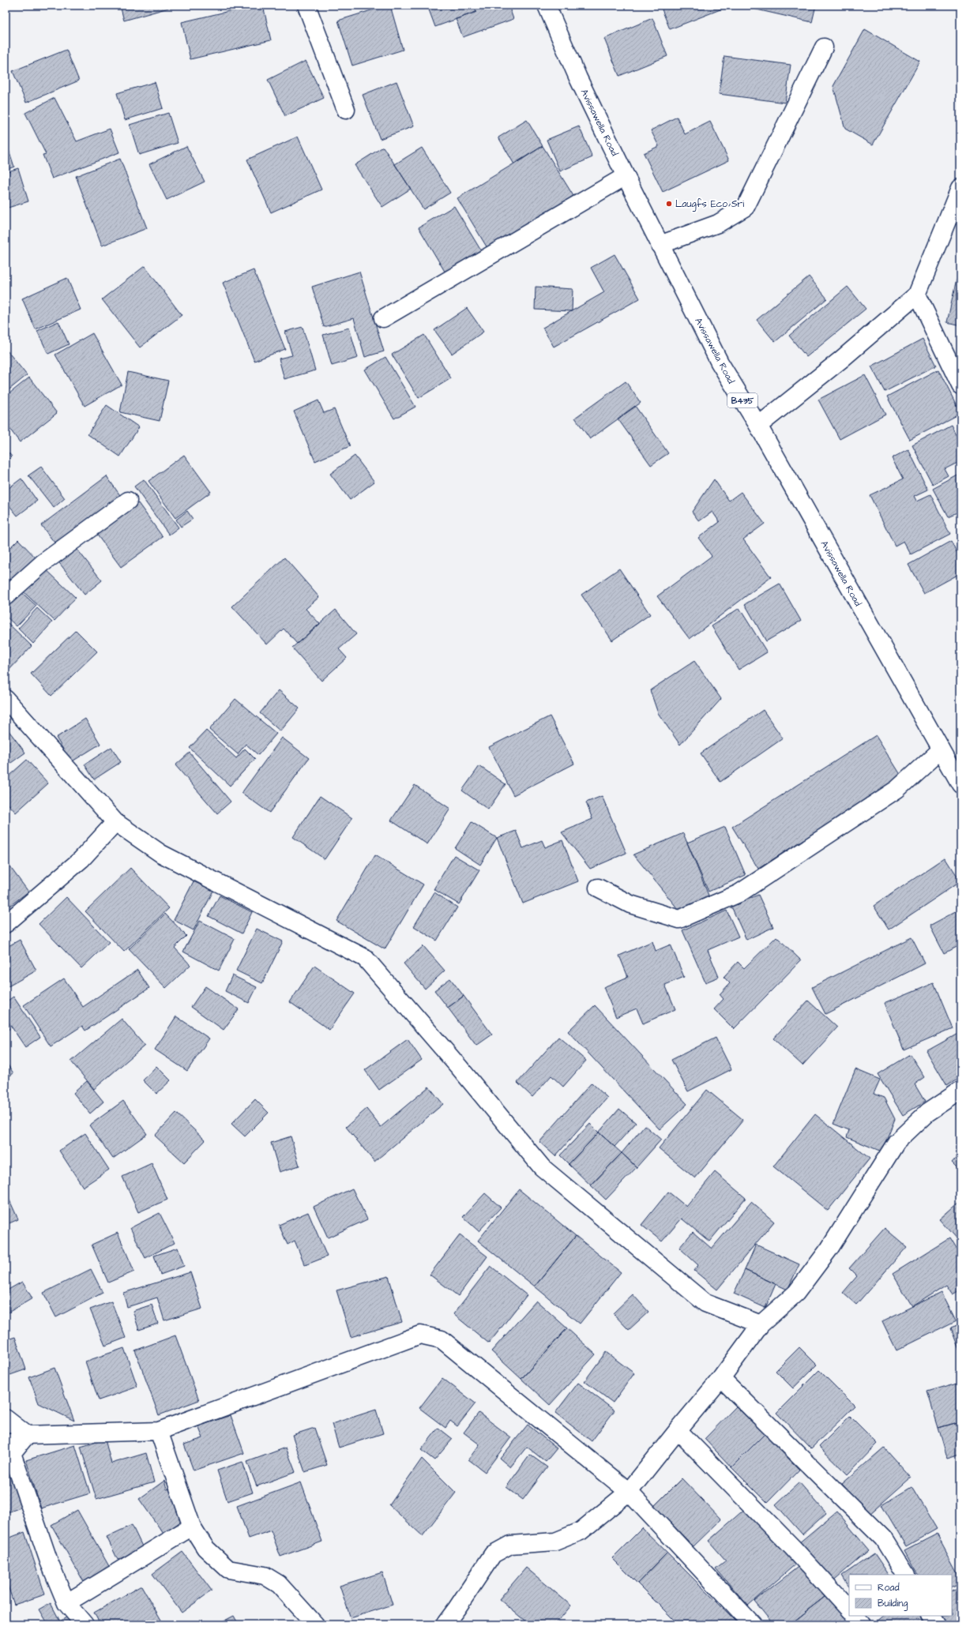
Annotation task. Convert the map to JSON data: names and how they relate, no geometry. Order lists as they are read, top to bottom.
{
  "streets": {
    "street": ["Avissawella Road", "B435"]
  },
  "places": ["Laugfs Eco Sri"],
  "legend": ["Road", "Building"]
}
